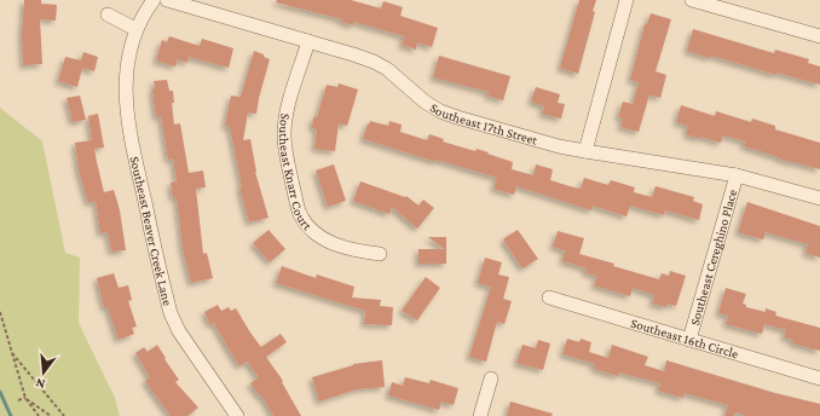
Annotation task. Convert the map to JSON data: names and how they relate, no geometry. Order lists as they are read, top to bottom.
{
  "streets": {
    "street": [
      "Southeast 17th Street",
      "Southeast Knarr Court",
      "Southeast Beaver Creek Lane",
      "Southeast Cereghino Place",
      "Southeast 16th Circle"
    ]
  },
  "crossings": [
    ["Southeast 17th Street", "Southeast Knarr Court"],
    ["Southeast 17th Street", "Southeast Cereghino Place"],
    ["Southeast Cereghino Place", "Southeast 16th Circle"]
  ],
  "north": "bottom"
}
